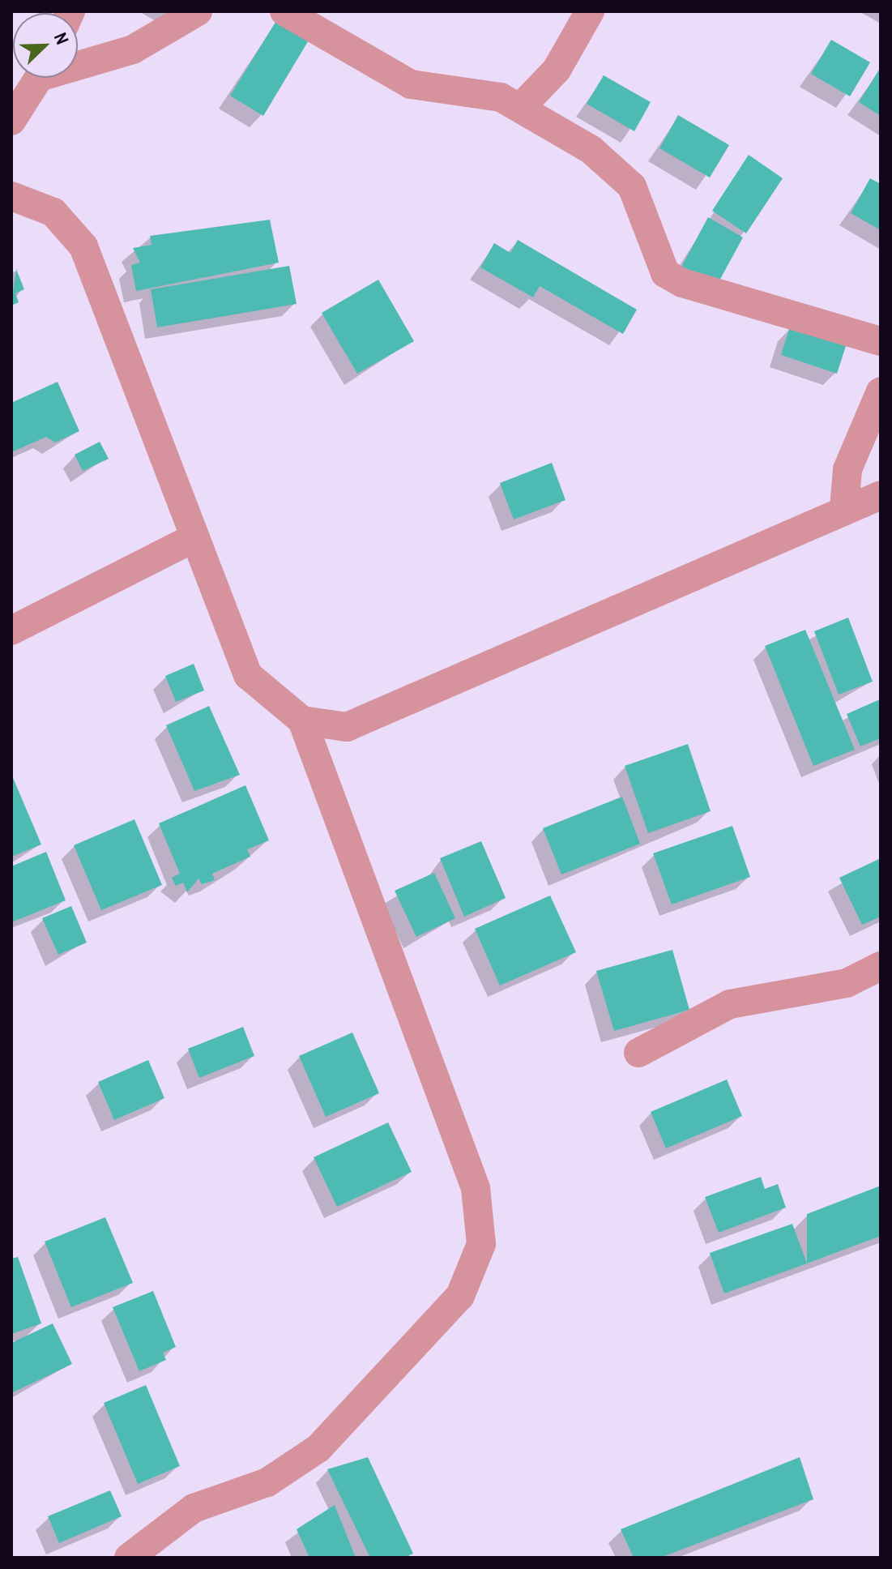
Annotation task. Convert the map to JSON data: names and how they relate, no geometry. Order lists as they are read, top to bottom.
{
  "north": "top right"
}
